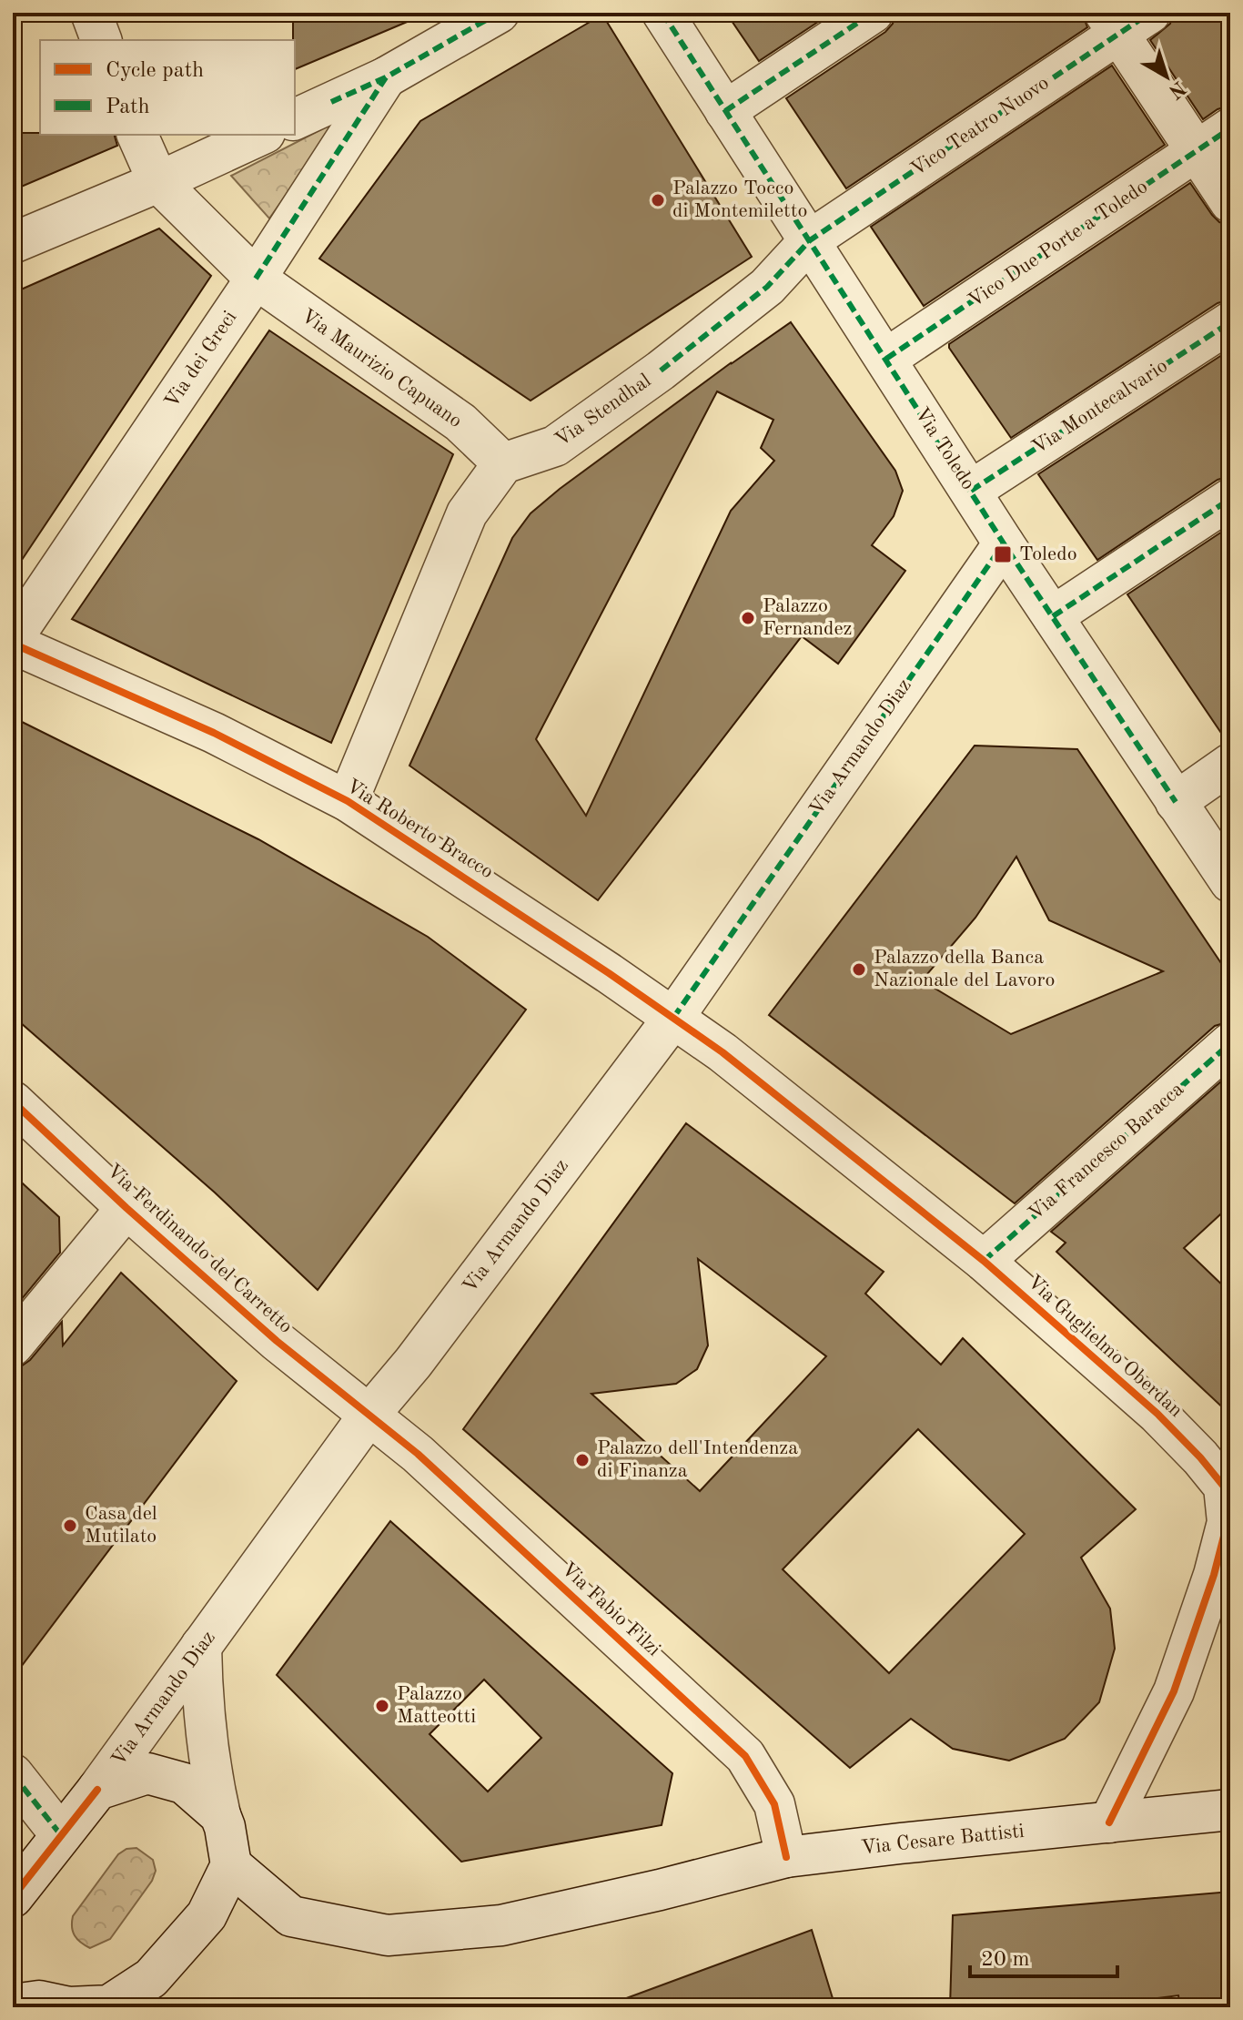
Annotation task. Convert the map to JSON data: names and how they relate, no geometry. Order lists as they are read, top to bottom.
{
  "streets": {
    "street": [
      "Vico Teatro Nuovo",
      "Vico Due Porte a Toledo",
      "Via dei Greci",
      "Via Maurizio Capuano",
      "Via Montecalvario",
      "Via Stendhal",
      "Via Toledo",
      "Via Armando Diaz",
      "Via Roberto Bracco",
      "Via Francesco Baracca",
      "Via Ferdinando del Carretto",
      "Via Guglielmo Oberdan",
      "Via Fabio Filzi",
      "Via Cesare Battisti"
    ]
  },
  "crossings": [
    ["Vico Teatro Nuovo", "Via Stendhal"],
    ["Vico Teatro Nuovo", "Via Toledo"],
    ["Vico Due Porte a Toledo", "Via Toledo"],
    ["Via dei Greci", "Via Maurizio Capuano"],
    ["Via dei Greci", "Via Roberto Bracco"],
    ["Via Maurizio Capuano", "Via Stendhal"],
    ["Via Montecalvario", "Via Toledo"],
    ["Via Stendhal", "Via Toledo"],
    ["Via Toledo", "Via Armando Diaz"],
    ["Via Armando Diaz", "Via Roberto Bracco"],
    ["Via Armando Diaz", "Via Ferdinando del Carretto"],
    ["Via Armando Diaz", "Via Guglielmo Oberdan"],
    ["Via Armando Diaz", "Via Fabio Filzi"],
    ["Via Roberto Bracco", "Via Guglielmo Oberdan"],
    ["Via Francesco Baracca", "Via Guglielmo Oberdan"],
    ["Via Ferdinando del Carretto", "Via Fabio Filzi"],
    ["Via Guglielmo Oberdan", "Via Cesare Battisti"],
    ["Via Fabio Filzi", "Via Cesare Battisti"]
  ],
  "places": {
    "other": [
      "Palazzo Tocco di Montemiletto",
      "Palazzo Fernandez",
      "Palazzo della Banca Nazionale del Lavoro",
      "Palazzo dell'Intendenza di Finanza",
      "Casa del Mutilato",
      "Palazzo Matteotti"
    ],
    "transit": ["Toledo"]
  },
  "legend": ["Cycle path", "Path"],
  "scale_bar": "20 m",
  "north": "bottom right"
}
